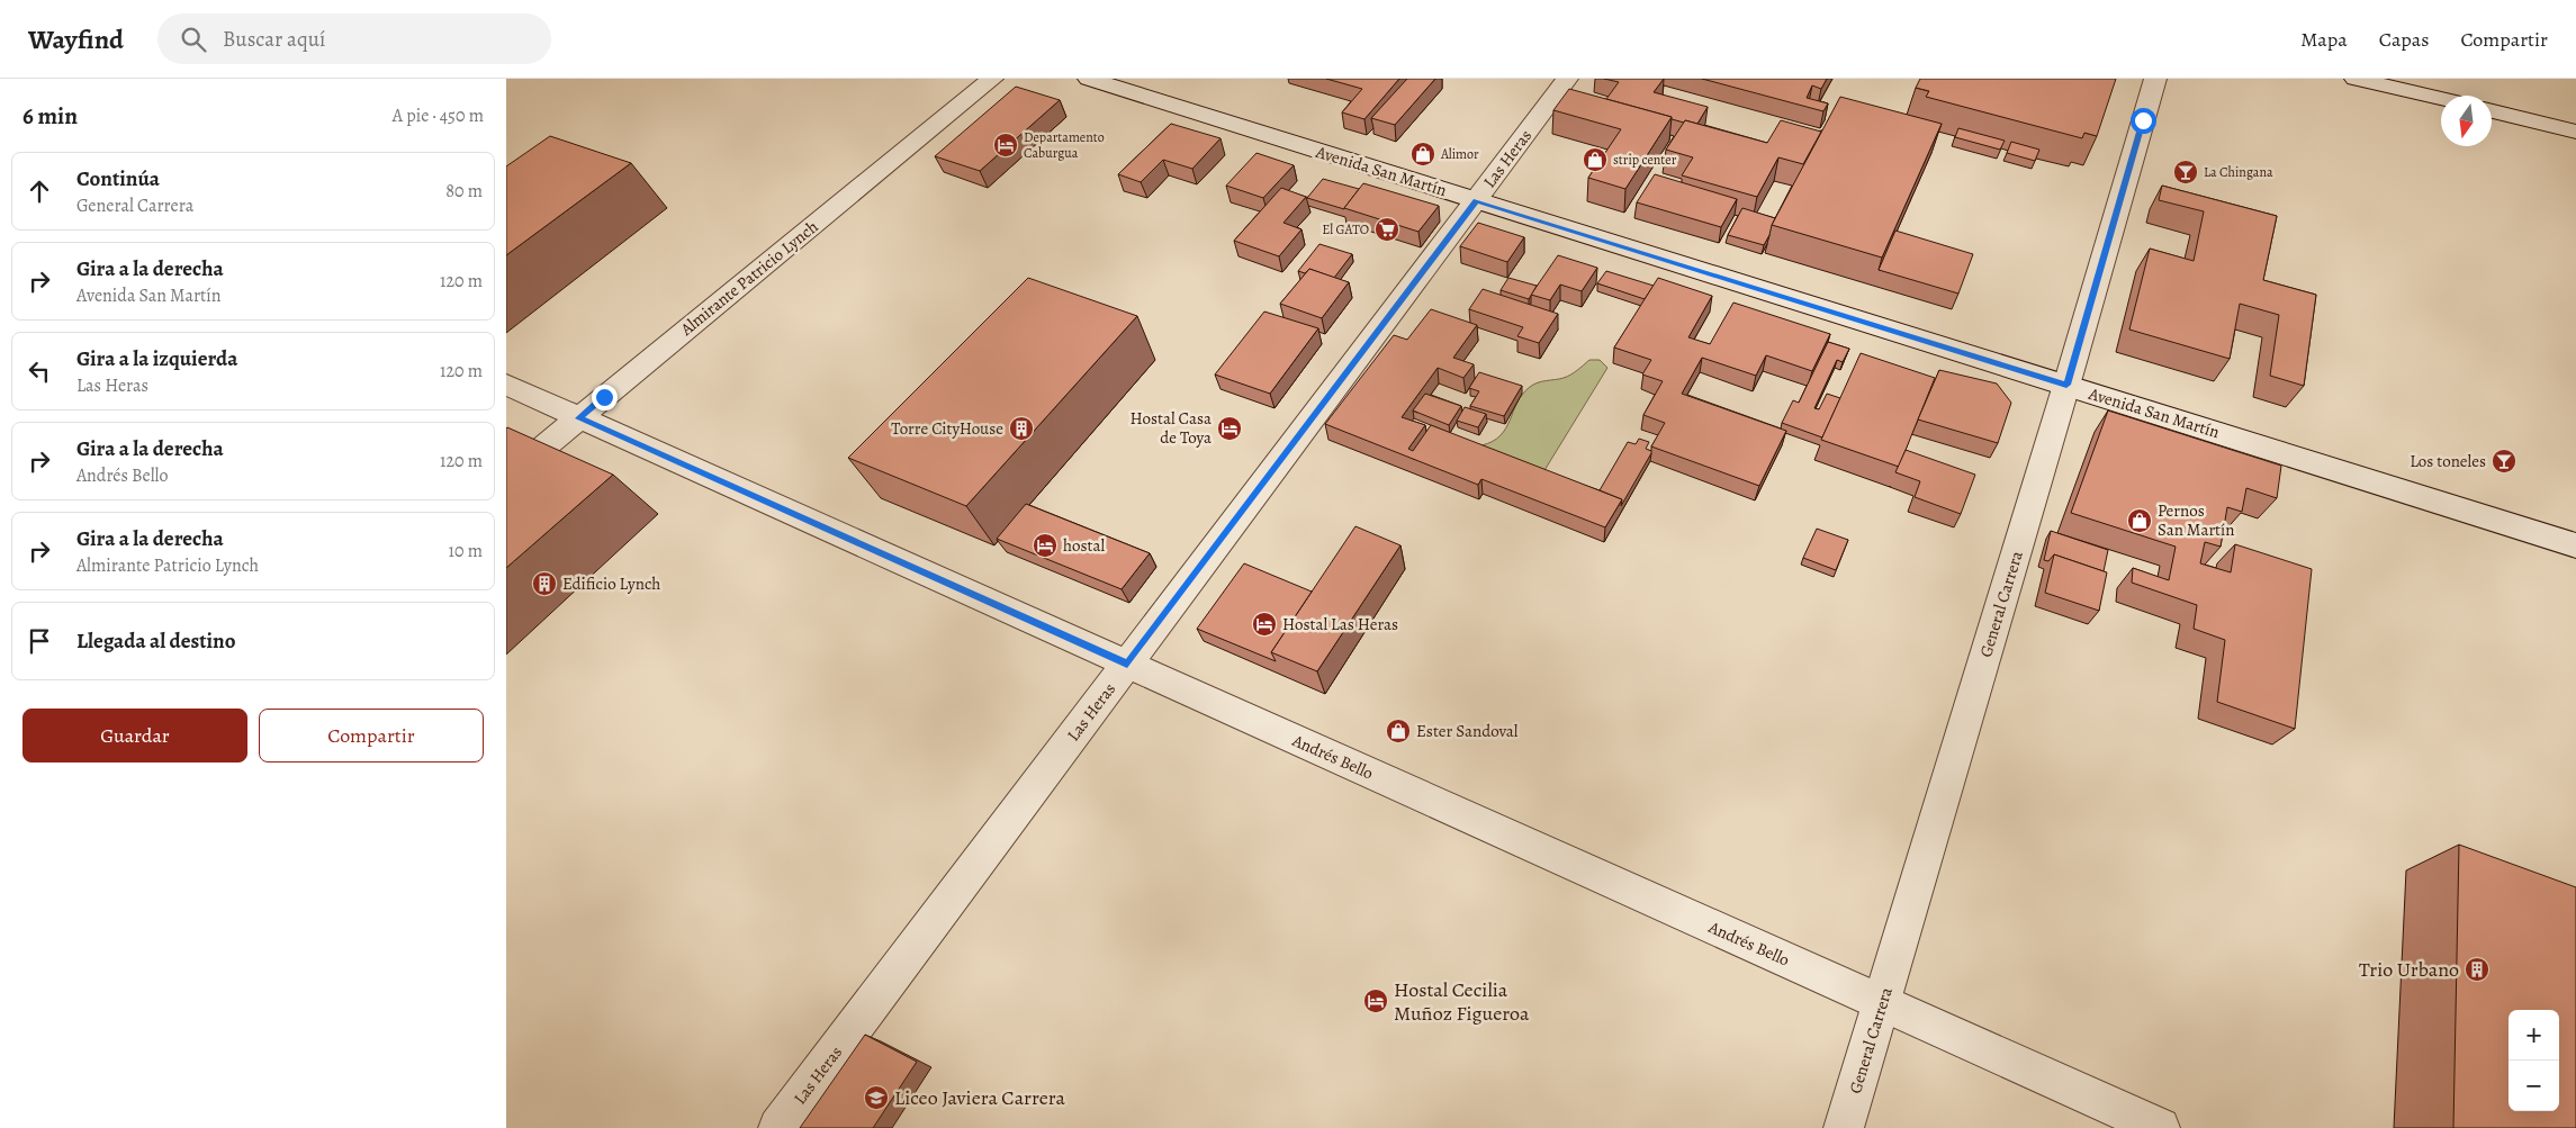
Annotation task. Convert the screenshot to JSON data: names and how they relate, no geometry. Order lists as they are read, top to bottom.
{
  "streets": {
    "street": [
      "Las Heras",
      "Avenida San Martín",
      "Almirante Patricio Lynch",
      "General Carrera",
      "Andrés Bello"
    ]
  },
  "crossings": [
    ["Las Heras", "Avenida San Martín"],
    ["Las Heras", "Andrés Bello"],
    ["Avenida San Martín", "General Carrera"],
    ["Almirante Patricio Lynch", "Andrés Bello"],
    ["General Carrera", "Andrés Bello"]
  ],
  "places": {
    "hotel": [
      "Departamento Caburgua",
      "Hostal Casa de Toya",
      "hostal",
      "Hostal Las Heras",
      "Hostal Cecilia Muñoz Figueroa"
    ],
    "shop": [
      "Alimor",
      "strip center",
      "Pernos San Martín",
      "Ester Sandoval"
    ],
    "bar": ["La Chingana", "Los toneles"],
    "supermarket": ["El GATO"],
    "building": ["Torre CityHouse", "Edificio Lynch", "Trio Urbano"],
    "school or university": ["Liceo Javiera Carrera"]
  },
  "north": "bottom",
  "page": {
    "header": "Wayfind",
    "search": "Buscar aquí",
    "nav": ["Mapa", "Capas", "Compartir"],
    "heading": ["6 min", "A pie · 450 m"],
    "list": [
      ["Continúa", "General Carrera", "80 m"],
      ["Gira a la derecha", "Avenida San Martín", "120 m"],
      ["Gira a la izquierda", "Las Heras", "120 m"],
      ["Gira a la derecha", "Andrés Bello", "120 m"],
      ["Gira a la derecha", "Almirante Patricio Lynch", "10 m"],
      "Llegada al destino"
    ],
    "buttons": ["Guardar", "Compartir"],
    "map_buttons": ["+", "−"]
  }
}
